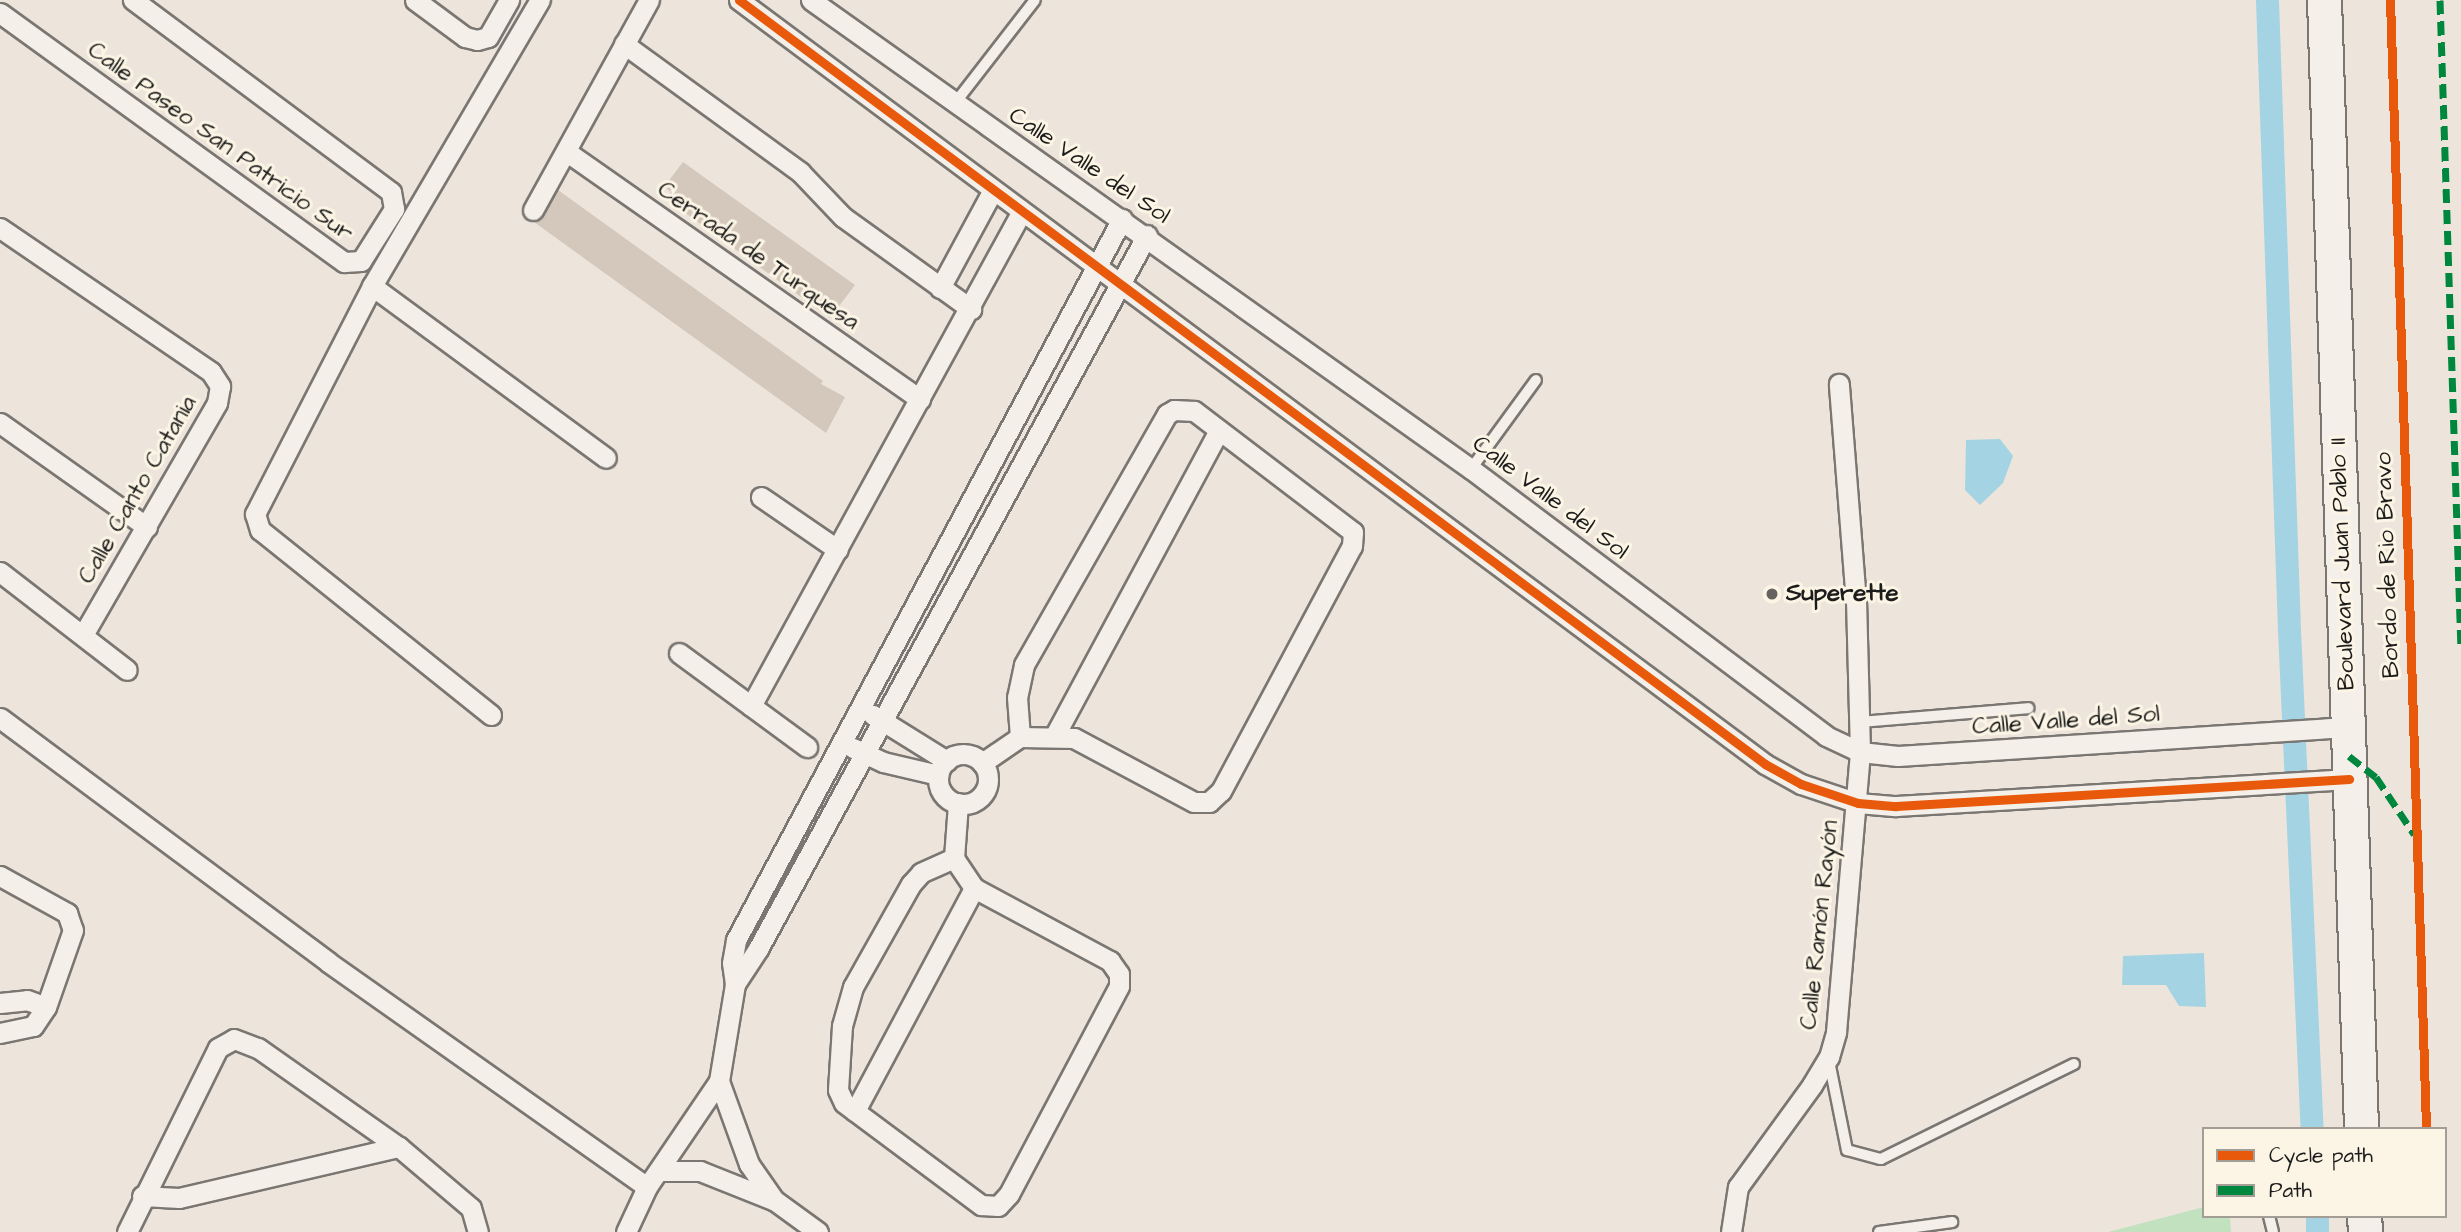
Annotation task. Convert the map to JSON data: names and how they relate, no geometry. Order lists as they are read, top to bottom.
{
  "streets": {
    "highway": ["Boulevard Juan Pablo II"],
    "street": [
      "Calle Paseo San Patricio Sur",
      "Calle Valle del Sol",
      "Cerrada de Turquesa",
      "Calle Canto Catania",
      "Calle Ramón Rayón"
    ],
    "cycle path": ["Bordo de Rio Bravo"]
  },
  "crossings": [
    ["Calle Valle del Sol", "Boulevard Juan Pablo II"],
    ["Calle Valle del Sol", "Calle Ramón Rayón"]
  ],
  "places": ["Superette"],
  "legend": ["Cycle path", "Path"]
}
